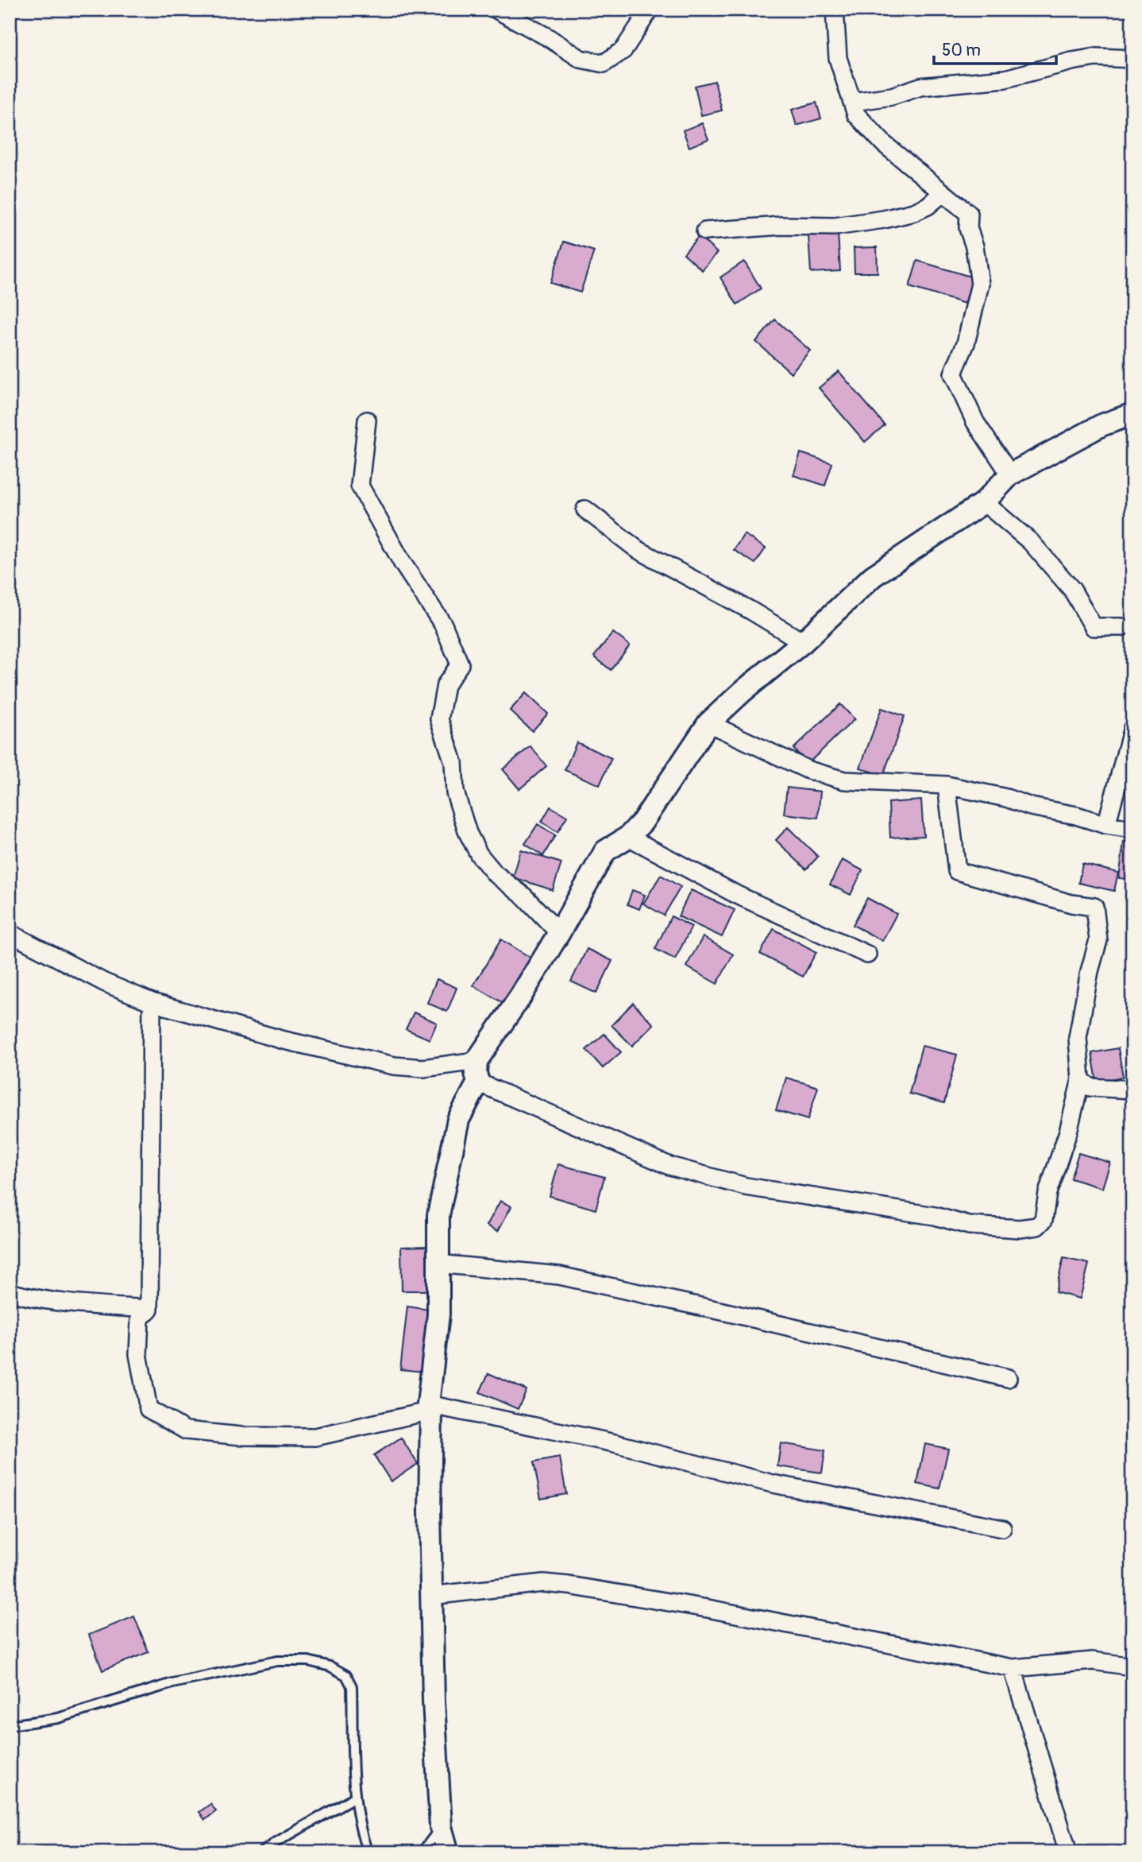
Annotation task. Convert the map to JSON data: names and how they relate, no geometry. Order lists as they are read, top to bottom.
{
  "scale_bar": "50 m"
}
